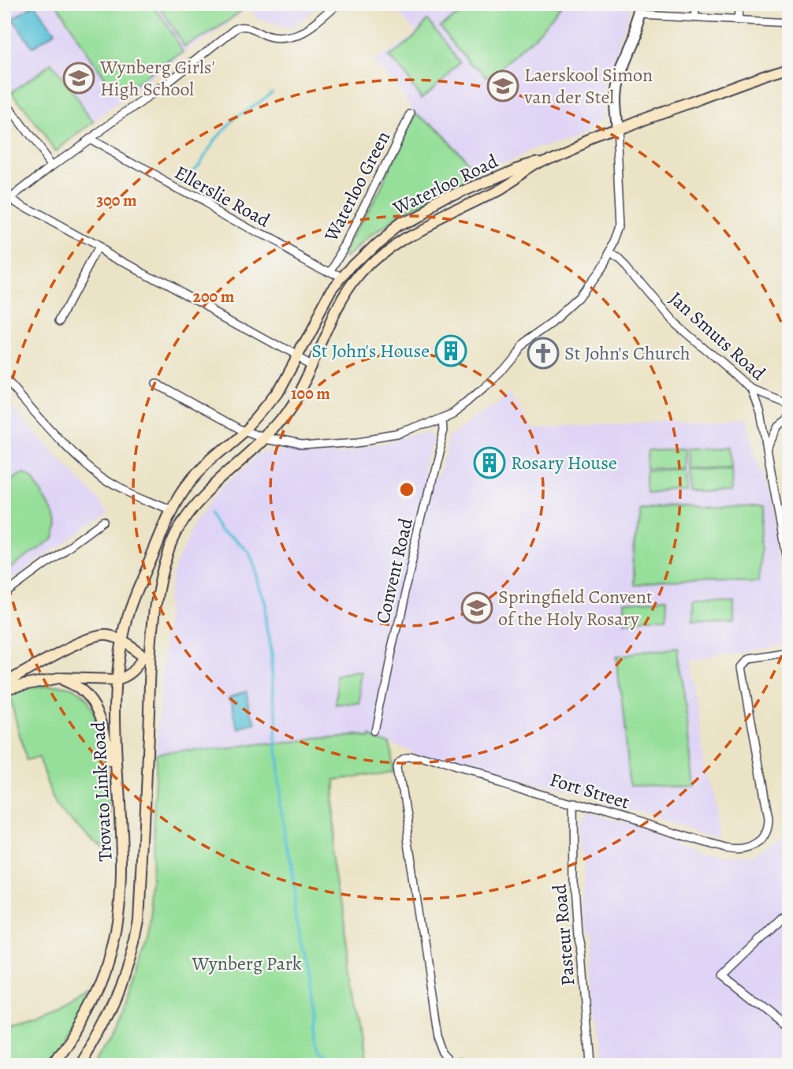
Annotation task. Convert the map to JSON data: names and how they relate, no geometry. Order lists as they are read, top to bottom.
{
  "streets": {
    "main road": ["Waterloo Road", "Trovato Link Road"],
    "street": [
      "Waterloo Green",
      "Ellerslie Road",
      "Jan Smuts Road",
      "Convent Road",
      "Fort Street",
      "Pasteur Road"
    ]
  },
  "crossings": [
    ["Waterloo Road", "Ellerslie Road"],
    ["Waterloo Road", "Trovato Link Road"],
    ["Waterloo Green", "Ellerslie Road"],
    ["Fort Street", "Pasteur Road"]
  ],
  "parks": ["Wynberg Park"],
  "places": {
    "school or university": ["Wynberg Girls' High School", "Laerskool Simon van der Stel", "Springfield Convent of the Holy Rosary"],
    "building": ["St John's House", "Rosary House"],
    "church": ["St John's Church"]
  },
  "rings": ["300 m", "200 m", "100 m"]
}
